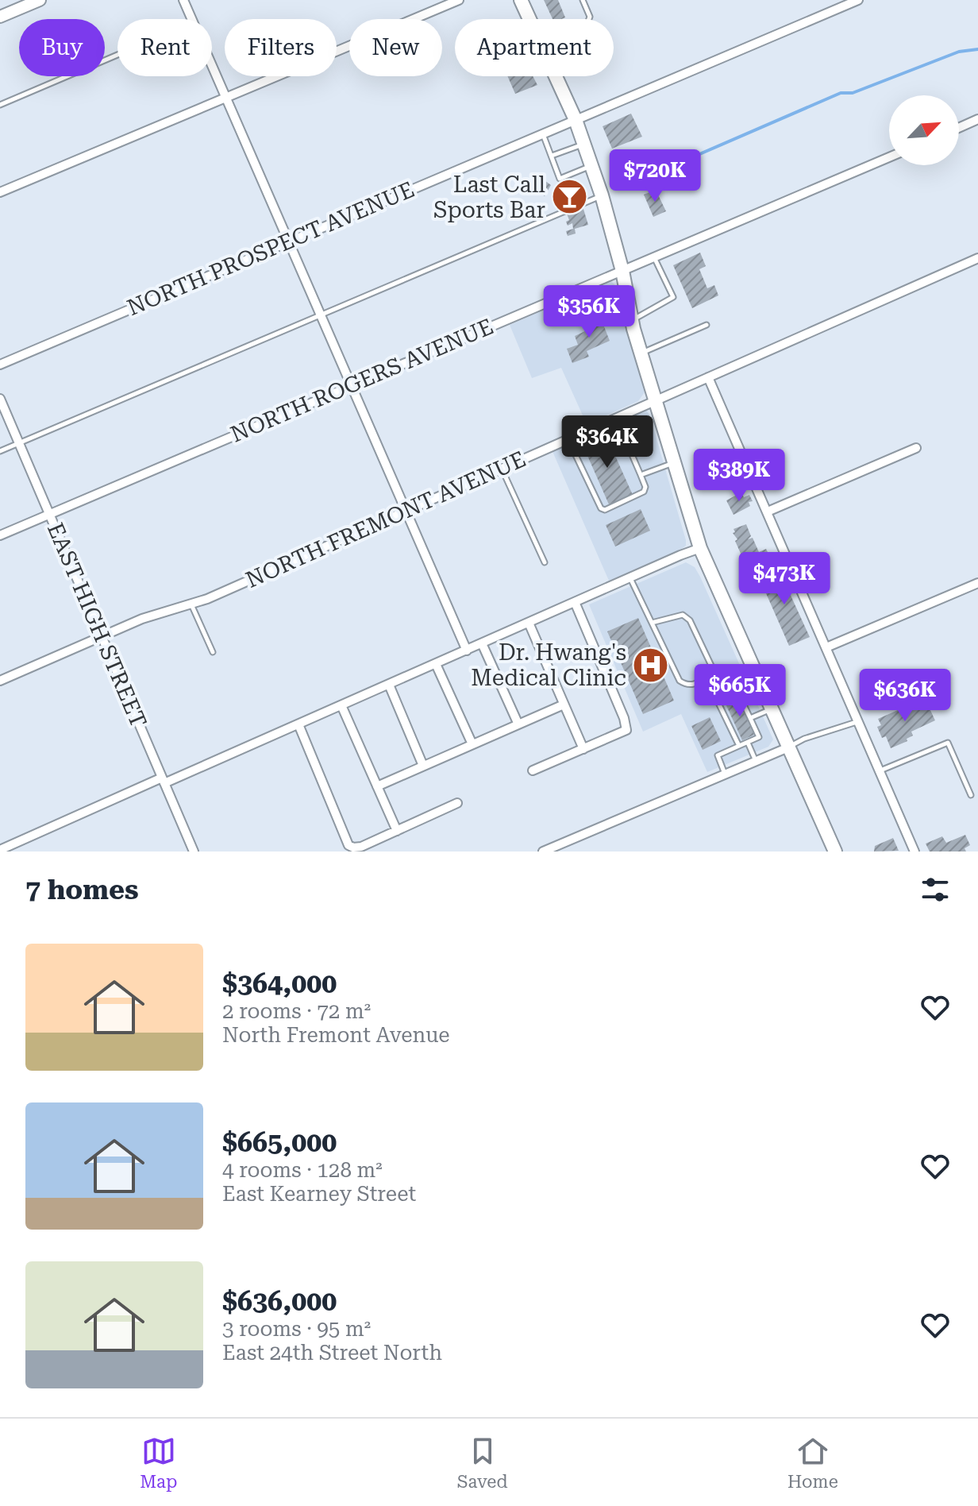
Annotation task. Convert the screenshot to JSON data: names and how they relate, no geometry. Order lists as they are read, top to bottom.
{
  "streets": {
    "street": [
      "NORTH PROSPECT AVENUE",
      "NORTH ROGERS AVENUE",
      "NORTH FREMONT AVENUE",
      "EAST HIGH STREET"
    ]
  },
  "crossings": [
    ["NORTH ROGERS AVENUE", "EAST HIGH STREET"],
    ["NORTH FREMONT AVENUE", "EAST HIGH STREET"]
  ],
  "places": {
    "bar": ["Last Call Sports Bar"],
    "hospital": ["Dr. Hwang's Medical Clinic"]
  },
  "north": "top right",
  "page": {
    "chip": [
      "Buy",
      "Rent",
      "Filters",
      "New",
      "Apartment"
    ],
    "price": [
      "$720K",
      "$356K",
      "$364K",
      "$389K",
      "$473K",
      "$665K",
      "$636K"
    ],
    "heading": "7 homes",
    "list": [
      {
        "name": "$364,000",
        "note": "2 rooms · 72 m² · North Fremont Avenue"
      },
      {
        "name": "$665,000",
        "note": "4 rooms · 128 m² · East Kearney Street"
      },
      {
        "name": "$636,000",
        "note": "3 rooms · 95 m² · East 24th Street North"
      }
    ],
    "tabs": ["Map", "Saved", "Home"]
  }
}
